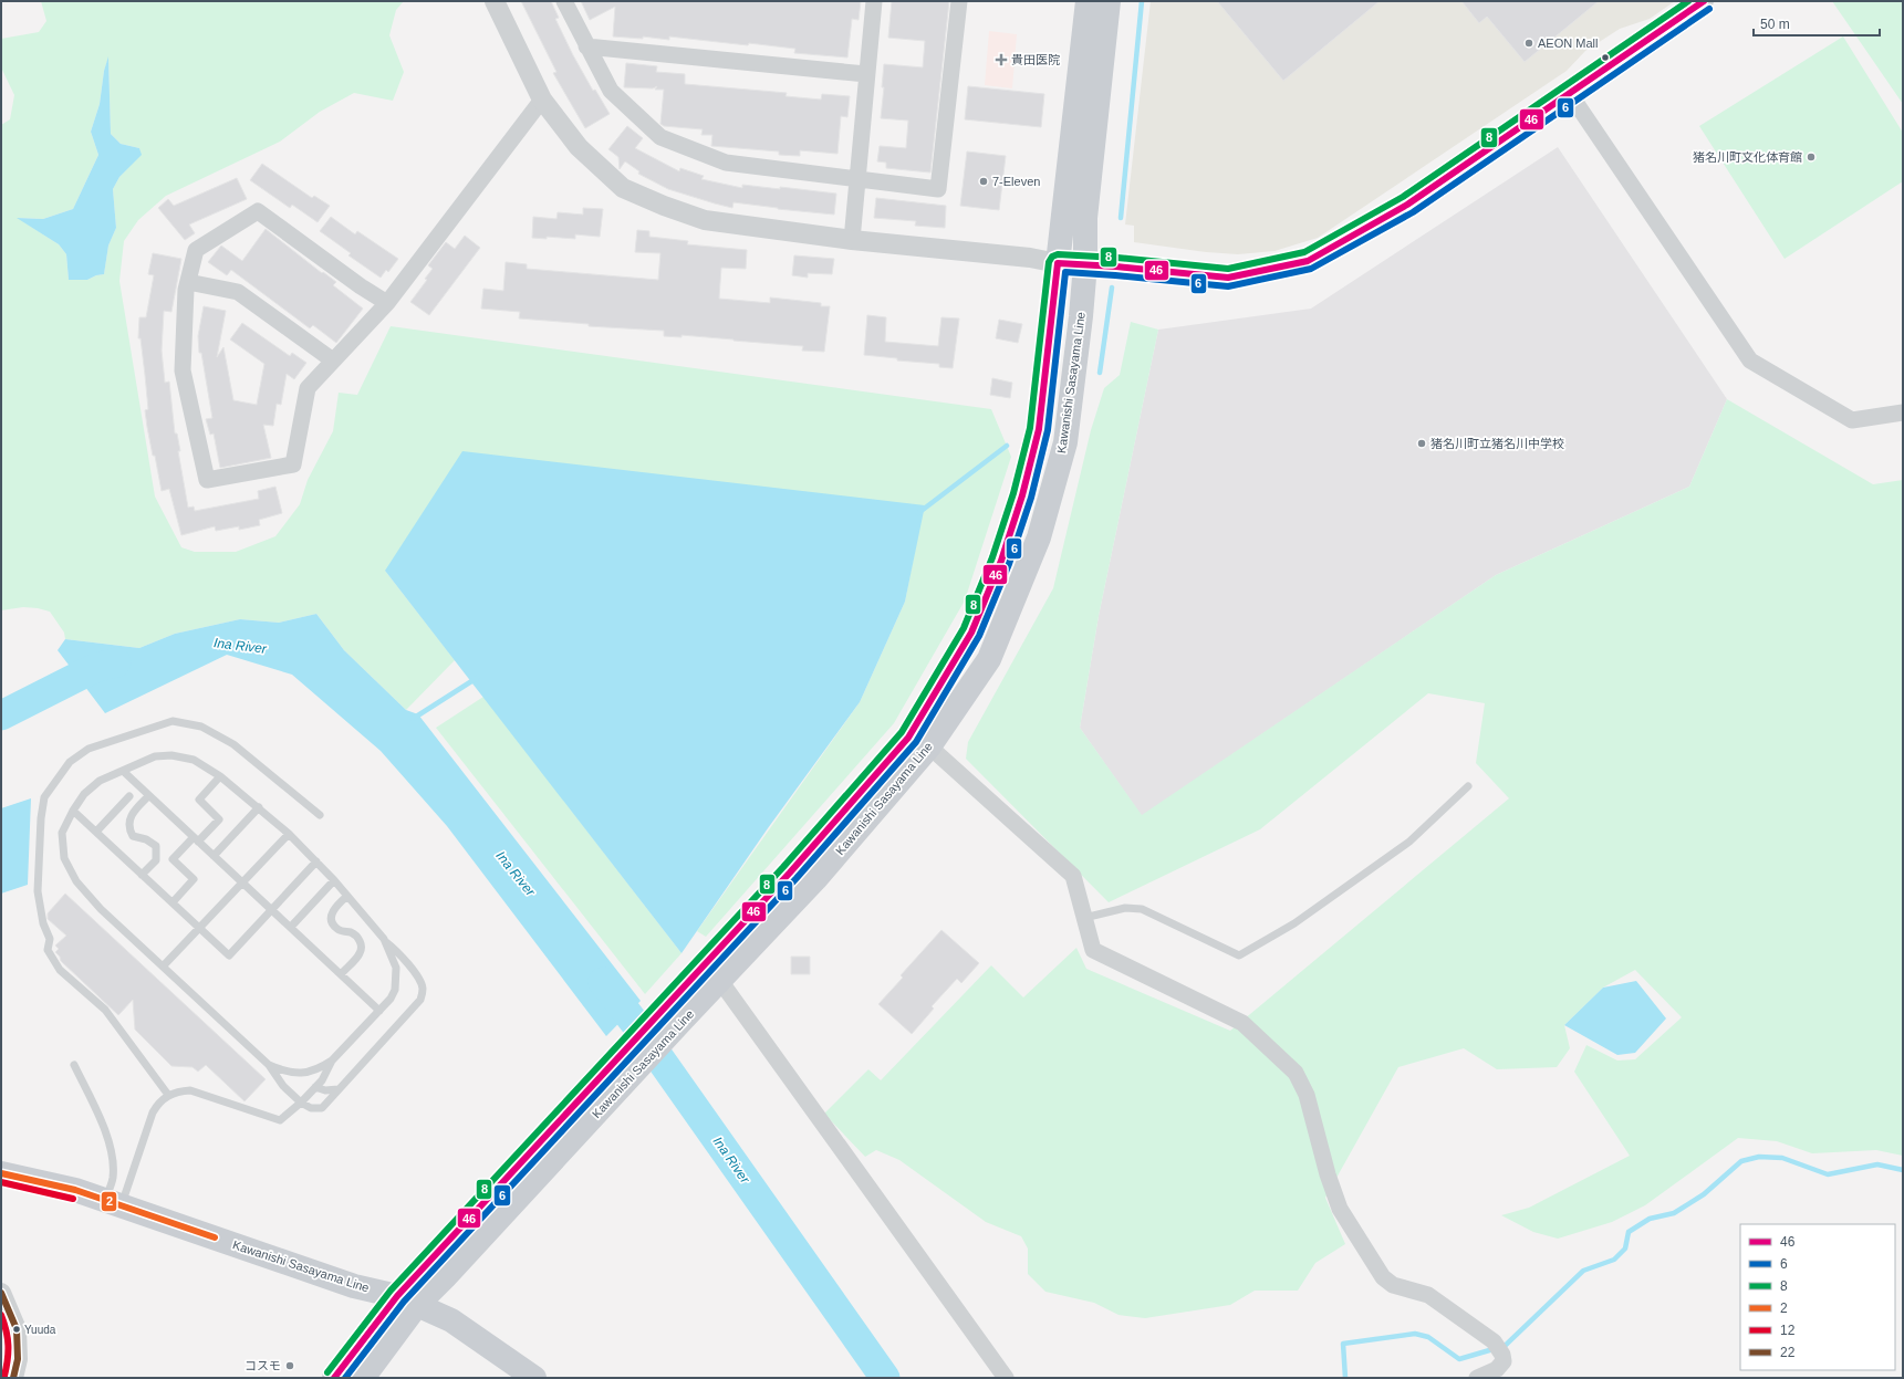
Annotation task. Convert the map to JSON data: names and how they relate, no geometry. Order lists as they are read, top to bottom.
{
  "streets": {
    "main road": ["Kawanishi Sasayama Line"]
  },
  "water": ["Ina River"],
  "places": {
    "other": [
      "AEON Mall",
      "猪名川町文化体育館",
      "7-Eleven",
      "猪名川町立猪名川中学校",
      "Yuuda",
      "コスモ"
    ],
    "health": ["貴田医院"]
  },
  "lines": [
    "transit line 46",
    "transit line 8",
    "transit line 6",
    "transit line 2",
    "transit line 12",
    "transit line 22"
  ],
  "legend": [
    "46",
    "6",
    "8",
    "2",
    "12",
    "22"
  ],
  "scale_bar": "50 m"
}
